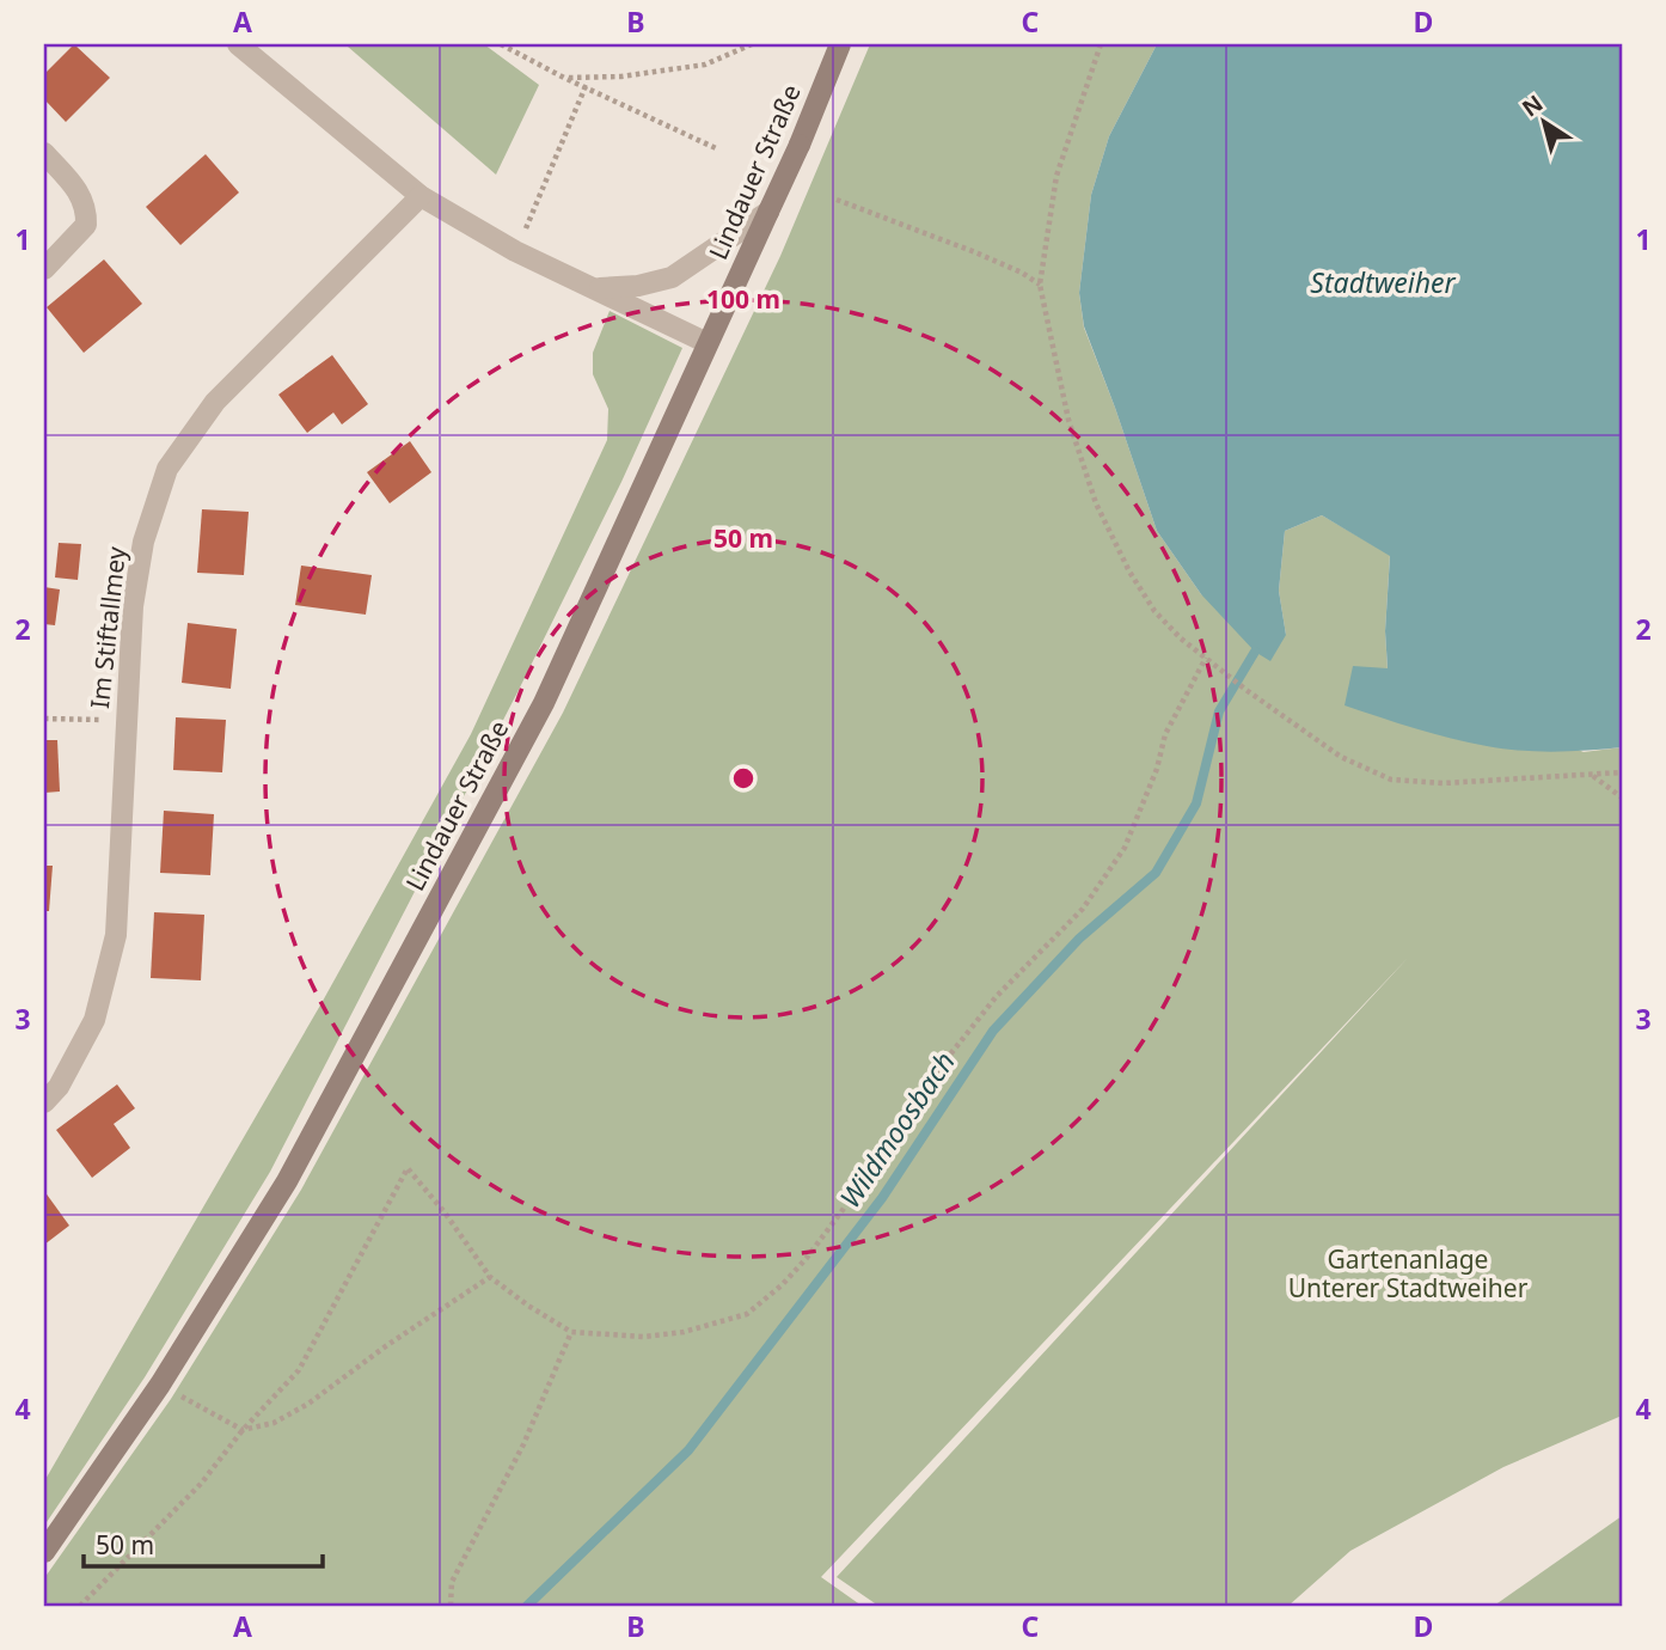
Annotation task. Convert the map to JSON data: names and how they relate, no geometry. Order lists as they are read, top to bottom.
{
  "streets": {
    "main road": ["Lindauer Straße"],
    "street": ["Im Stiftallmey"]
  },
  "water": ["Stadtweiher", "Wildmoosbach"],
  "parks": ["Gartenanlage Unterer Stadtweiher"],
  "scale_bar": "50 m",
  "north": "top left",
  "grid": {
    "columns": [
      "A",
      "B",
      "C",
      "D"
    ],
    "rows": [
      "1",
      "2",
      "3",
      "4"
    ]
  },
  "rings": ["100 m", "50 m"]
}
